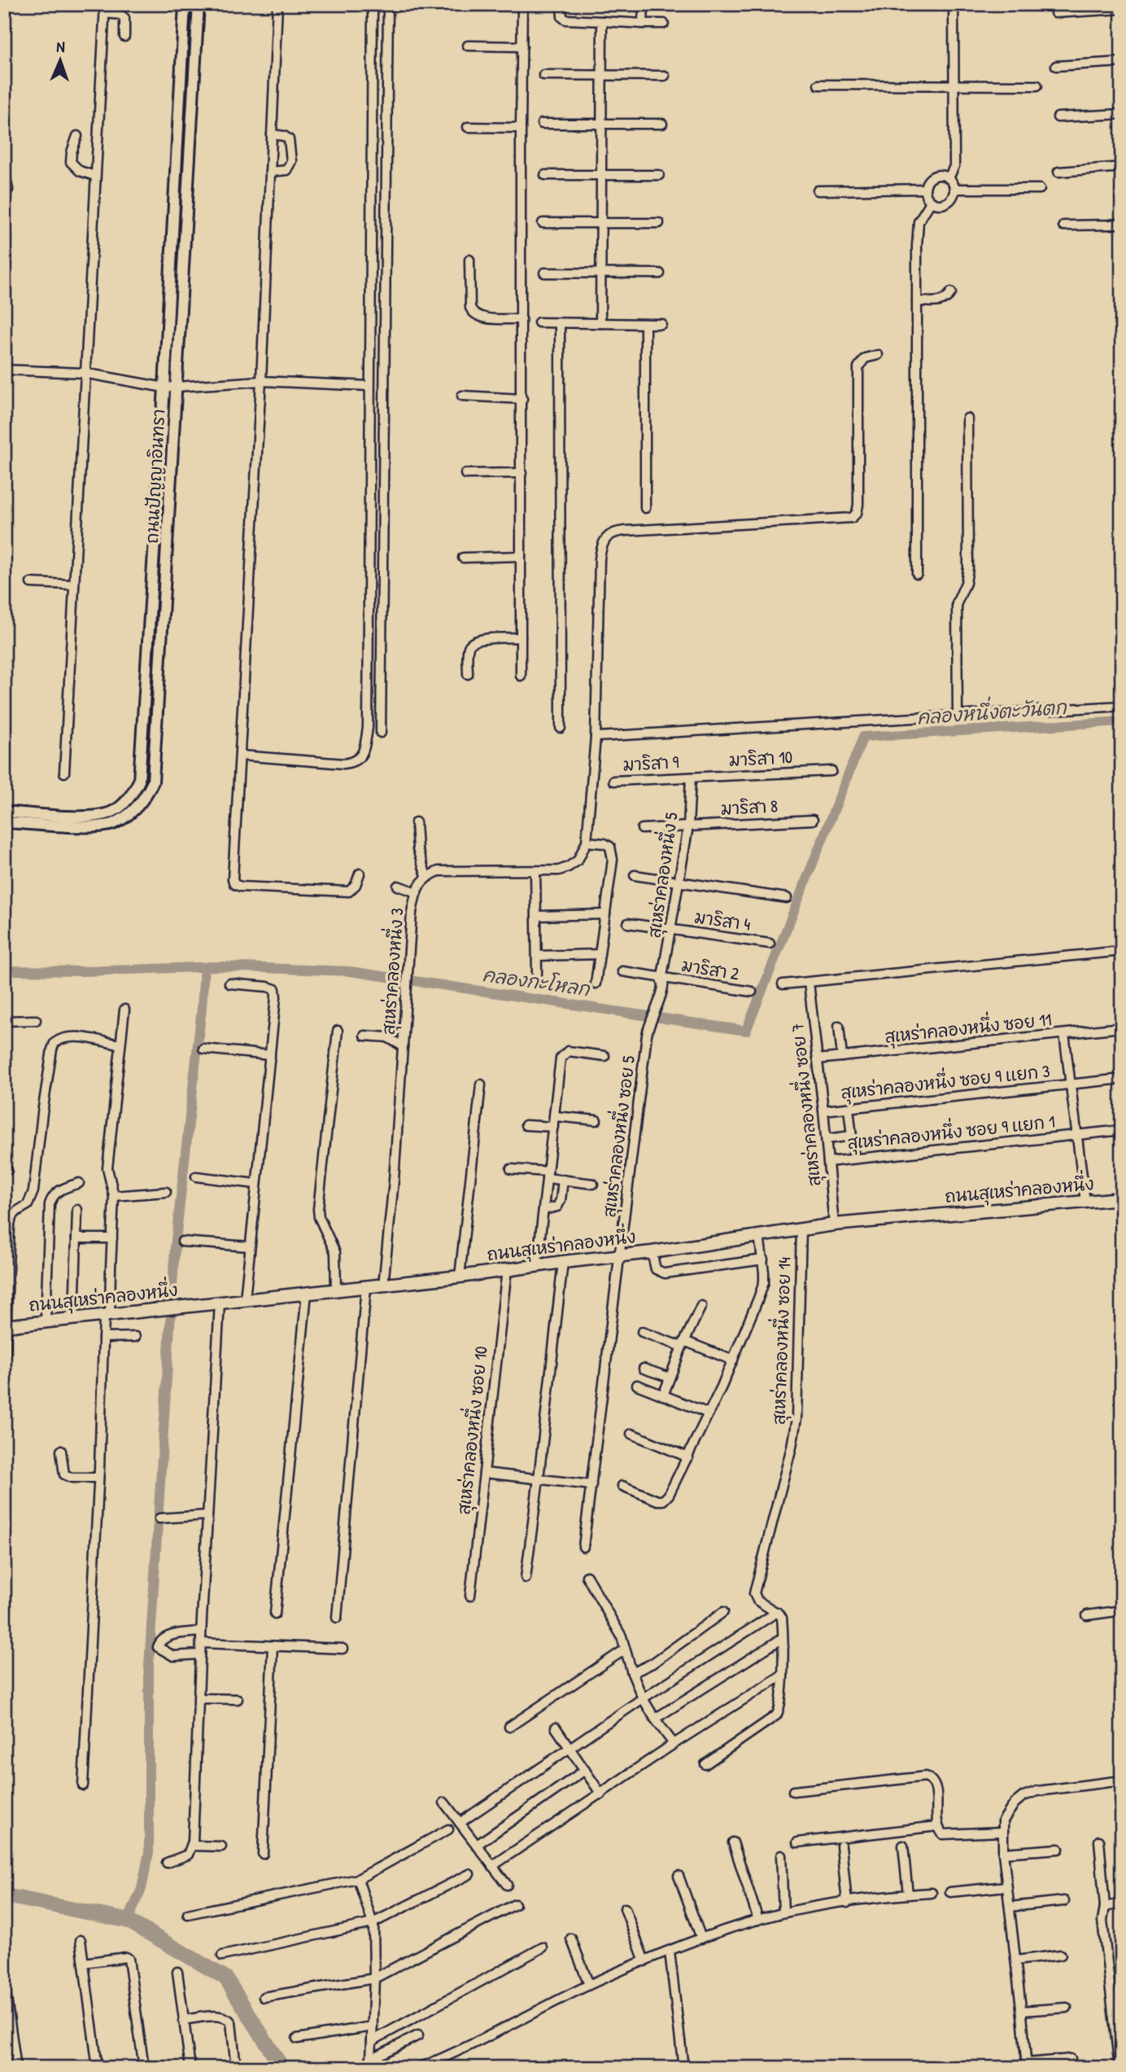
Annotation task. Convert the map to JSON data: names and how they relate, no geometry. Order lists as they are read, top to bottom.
{
  "streets": {
    "main road": ["ถนนสุเหร่าคลองหนึ่ง"],
    "street": [
      "ถนนปัญญาอินทรา",
      "มาริสา 10",
      "มาริสา 9",
      "มาริสา 8",
      "สุเหร่าคลองหนึ่ง 5",
      "มาริสา 4",
      "มาริสา 2",
      "สุเหร่าคลองหนึ่ง 3",
      "สุเหร่าคลองหนึ่ง ซอย 11",
      "สุเหร่าคลองหนึ่ง ซอย 9 แยก 3",
      "สุเหร่าคลองหนึ่ง ซอย 7",
      "สุเหร่าคลองหนึ่ง ซอย 9 แยก 1",
      "สุเหร่าคลองหนึ่ง ซอย 5",
      "สุเหร่าคลองหนึ่ง ซอย 14",
      "สุเหร่าคลองหนึ่ง ซอย 10"
    ]
  },
  "crossings": [
    ["มาริสา 10", "มาริสา 9"],
    ["มาริสา 10", "สุเหร่าคลองหนึ่ง 5"],
    ["มาริสา 9", "สุเหร่าคลองหนึ่ง 5"],
    ["มาริสา 8", "สุเหร่าคลองหนึ่ง 5"],
    ["สุเหร่าคลองหนึ่ง 5", "มาริสา 4"],
    ["สุเหร่าคลองหนึ่ง 5", "มาริสา 2"],
    ["สุเหร่าคลองหนึ่ง 5", "สุเหร่าคลองหนึ่ง ซอย 5"],
    ["สุเหร่าคลองหนึ่ง 3", "ถนนสุเหร่าคลองหนึ่ง"],
    ["สุเหร่าคลองหนึ่ง ซอย 11", "สุเหร่าคลองหนึ่ง ซอย 7"],
    ["สุเหร่าคลองหนึ่ง ซอย 9 แยก 3", "สุเหร่าคลองหนึ่ง ซอย 7"],
    ["สุเหร่าคลองหนึ่ง ซอย 7", "สุเหร่าคลองหนึ่ง ซอย 9 แยก 1"],
    ["สุเหร่าคลองหนึ่ง ซอย 7", "ถนนสุเหร่าคลองหนึ่ง"],
    ["สุเหร่าคลองหนึ่ง ซอย 5", "ถนนสุเหร่าคลองหนึ่ง"],
    ["ถนนสุเหร่าคลองหนึ่ง", "สุเหร่าคลองหนึ่ง ซอย 14"],
    ["ถนนสุเหร่าคลองหนึ่ง", "สุเหร่าคลองหนึ่ง ซอย 10"]
  ],
  "water": ["คลองหนึ่งตะวันตก", "คลองกะโหลก"],
  "north": "top"
}
